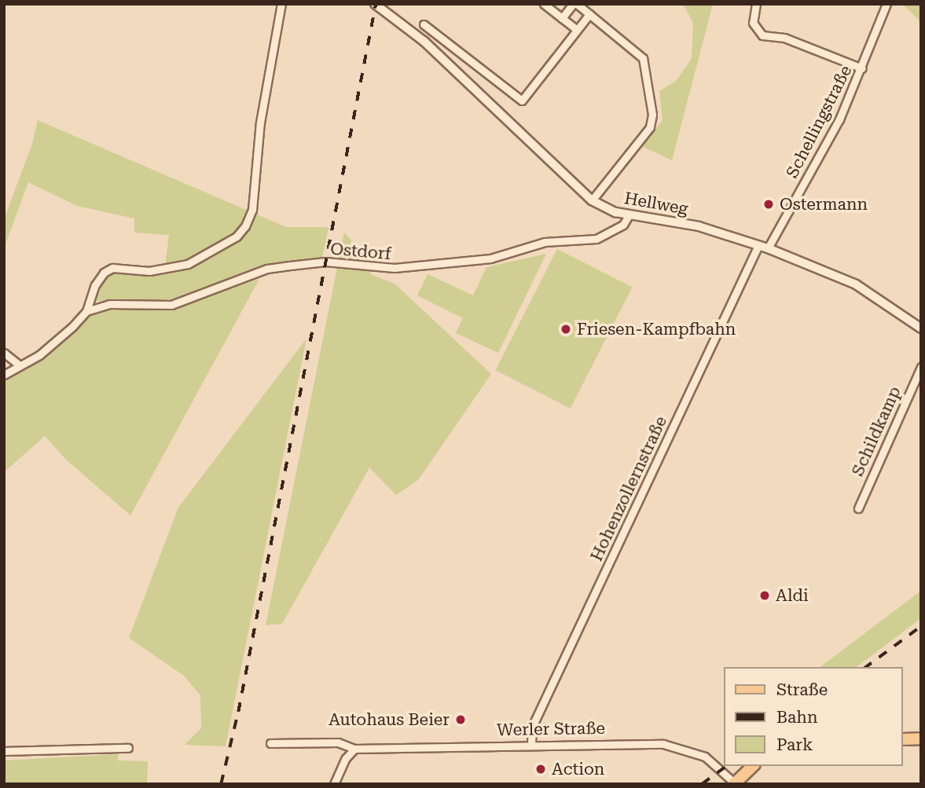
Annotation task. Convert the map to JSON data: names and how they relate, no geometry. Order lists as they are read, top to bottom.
{
  "streets": {
    "main road": ["Werler Straße"],
    "street": [
      "Schellingstraße",
      "Hellweg",
      "Ostdorf",
      "Schildkamp",
      "Hohenzollernstraße"
    ]
  },
  "crossings": [
    ["Schellingstraße", "Hellweg"],
    ["Hellweg", "Ostdorf"],
    ["Hellweg", "Hohenzollernstraße"],
    ["Hohenzollernstraße", "Werler Straße"]
  ],
  "places": [
    "Ostermann",
    "Friesen-Kampfbahn",
    "Aldi",
    "Autohaus Beier",
    "Action"
  ],
  "legend": ["Straße", "Bahn", "Park"]
}
